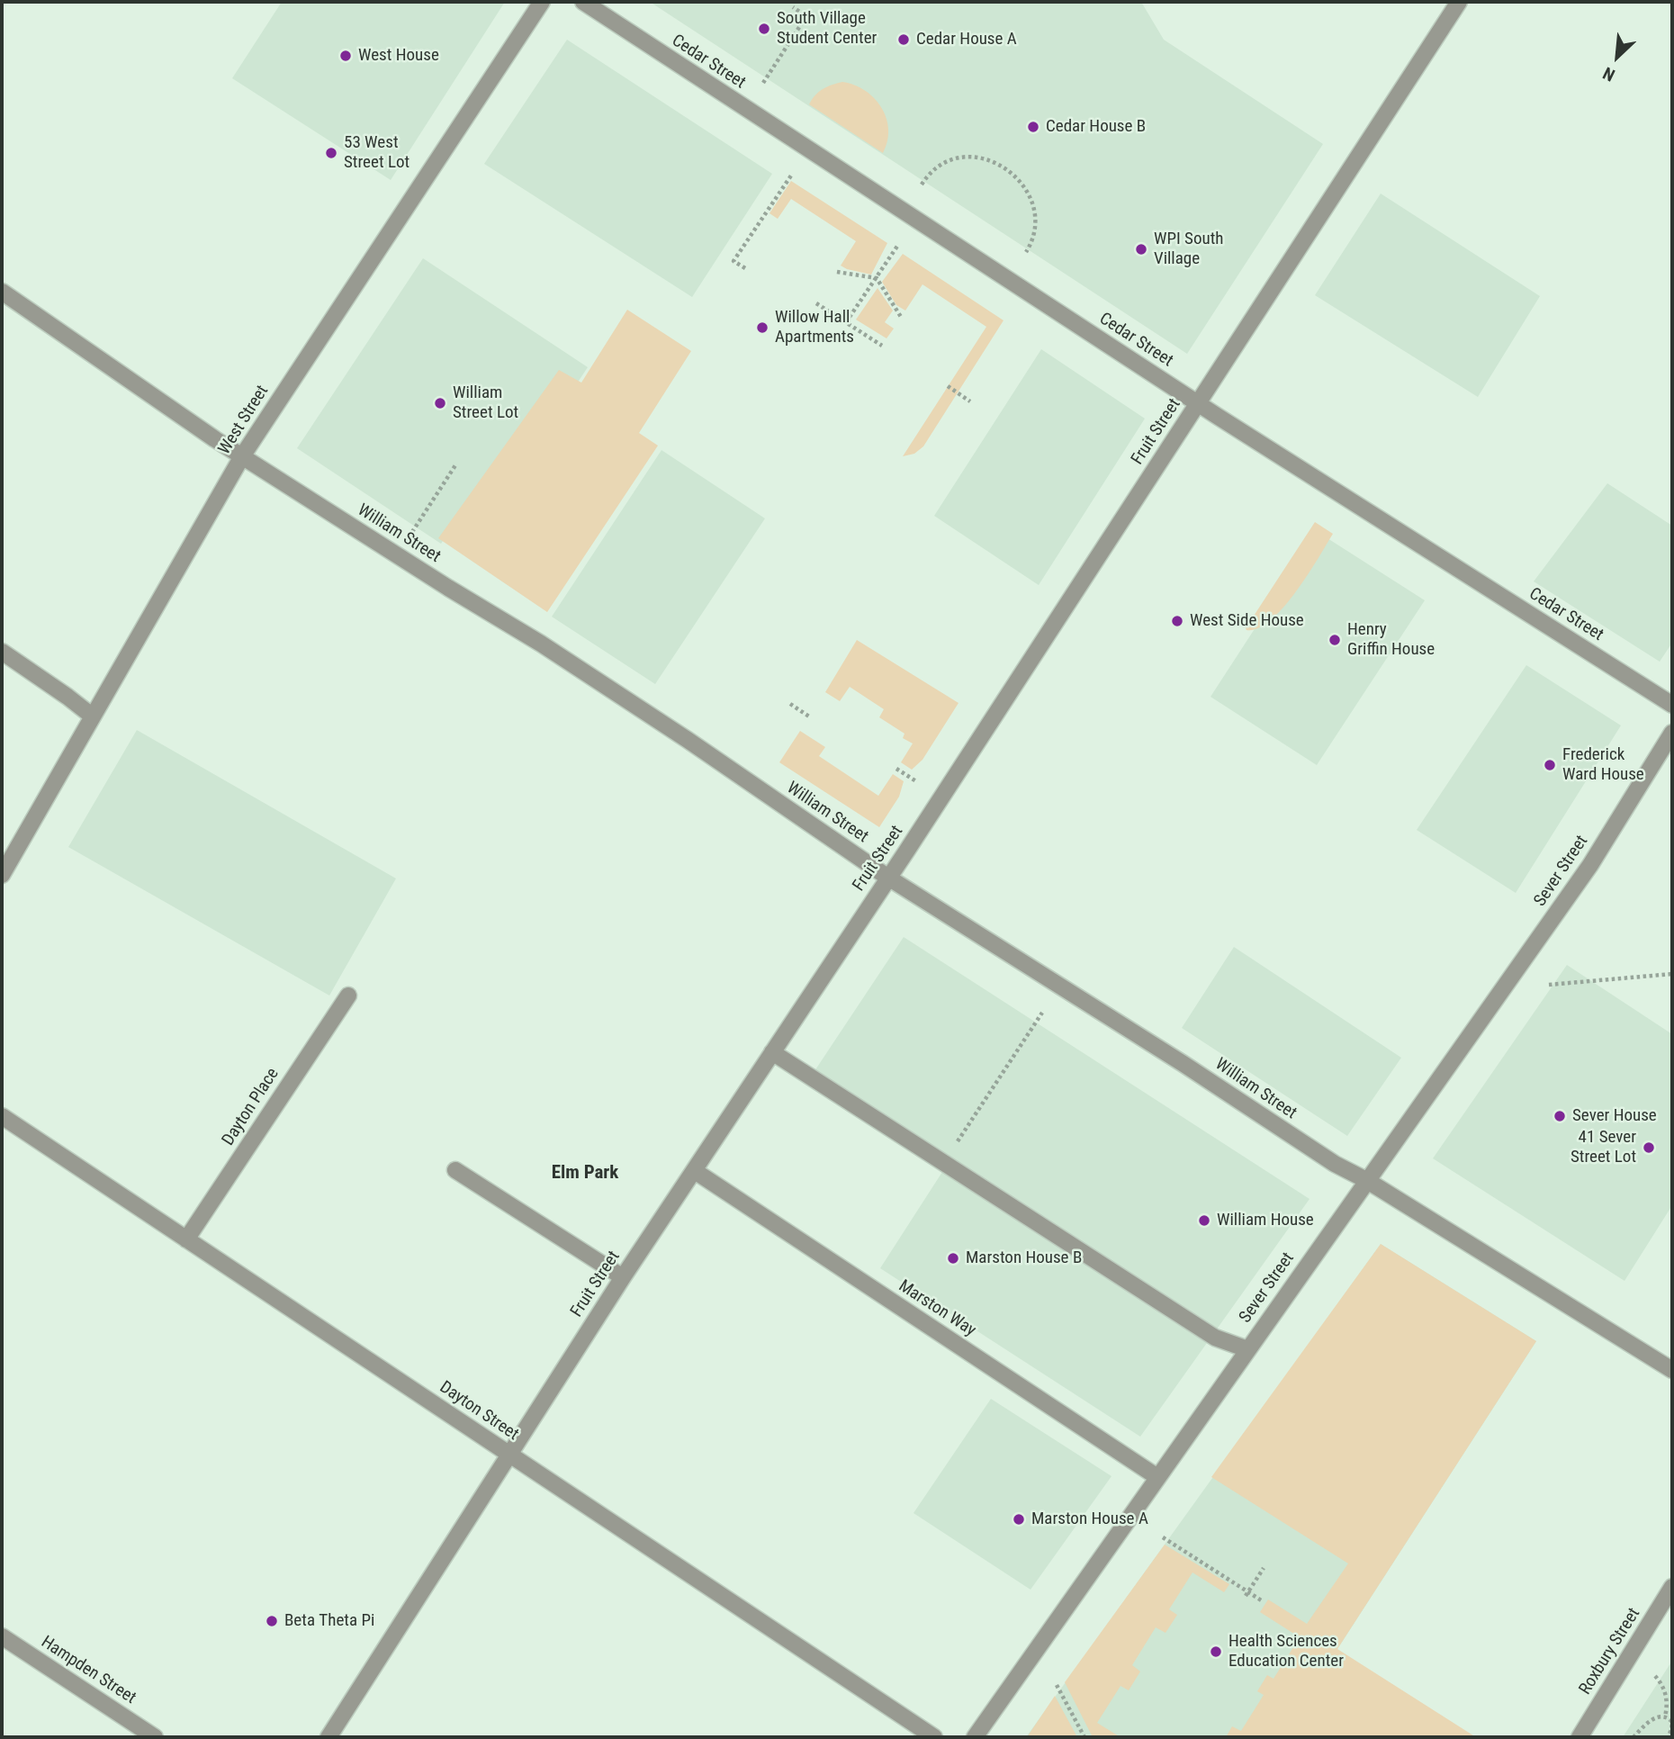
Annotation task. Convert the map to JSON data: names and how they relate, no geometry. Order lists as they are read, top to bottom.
{
  "streets": {
    "street": [
      "Cedar Street",
      "West Street",
      "Fruit Street",
      "William Street",
      "Sever Street",
      "Dayton Place",
      "Marston Way",
      "Dayton Street",
      "Roxbury Street",
      "Hampden Street"
    ]
  },
  "crossings": [
    ["Cedar Street", "Fruit Street"],
    ["West Street", "William Street"],
    ["Fruit Street", "William Street"],
    ["Fruit Street", "Marston Way"],
    ["Fruit Street", "Dayton Street"],
    ["William Street", "Sever Street"],
    ["Sever Street", "Marston Way"],
    ["Dayton Place", "Dayton Street"]
  ],
  "districts": ["Elm Park"],
  "places": [
    "South Village Student Center",
    "Cedar House A",
    "West House",
    "Cedar House B",
    "53 West Street Lot",
    "WPI South Village",
    "Willow Hall Apartments",
    "William Street Lot",
    "West Side House",
    "Henry Griffin House",
    "Frederick Ward House",
    "Sever House",
    "41 Sever Street Lot",
    "William House",
    "Marston House B",
    "Marston House A",
    "Beta Theta Pi",
    "Health Sciences Education Center"
  ],
  "north": "bottom left"
}
